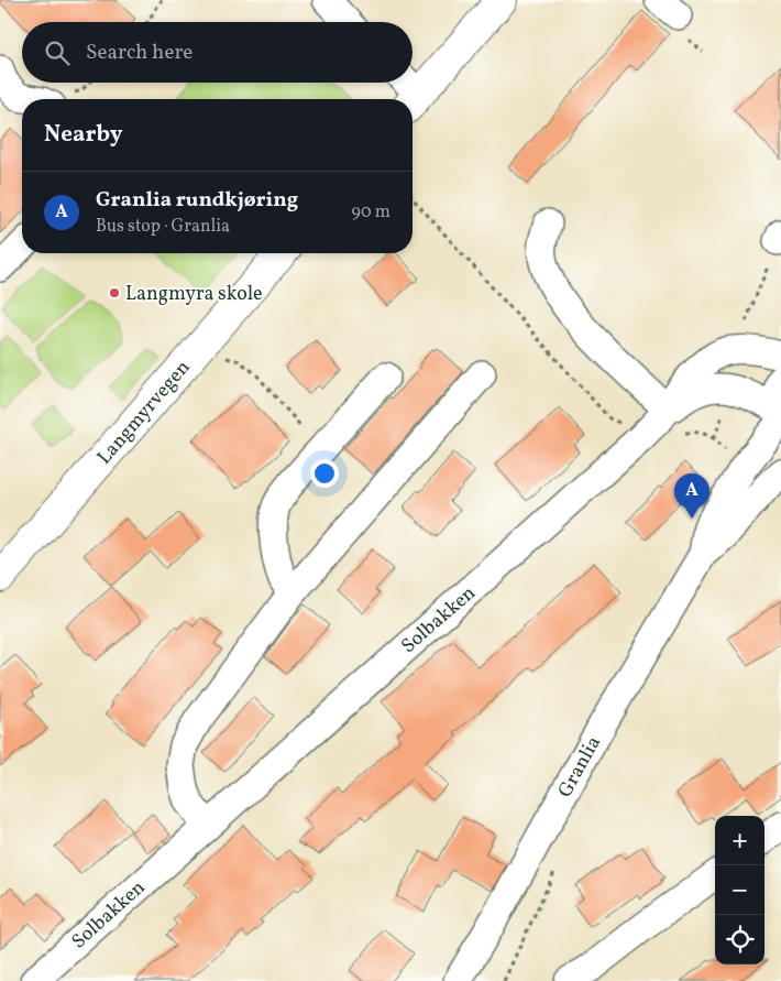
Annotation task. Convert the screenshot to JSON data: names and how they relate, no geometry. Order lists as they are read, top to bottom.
{
  "streets": {
    "main road": ["Langmyrvegen"],
    "street": ["Solbakken", "Granlia"]
  },
  "crossings": [
    ["Solbakken", "Granlia"]
  ],
  "places": ["Langmyra skole"],
  "page": {
    "search": "Search here",
    "heading": "Nearby",
    "list": [
      {
        "mark": "A",
        "name": "Granlia rundkjøring",
        "note": "Bus stop · Granlia",
        "value": "90 m"
      }
    ],
    "pins": "A",
    "map_buttons": ["+", "−"]
  }
}
